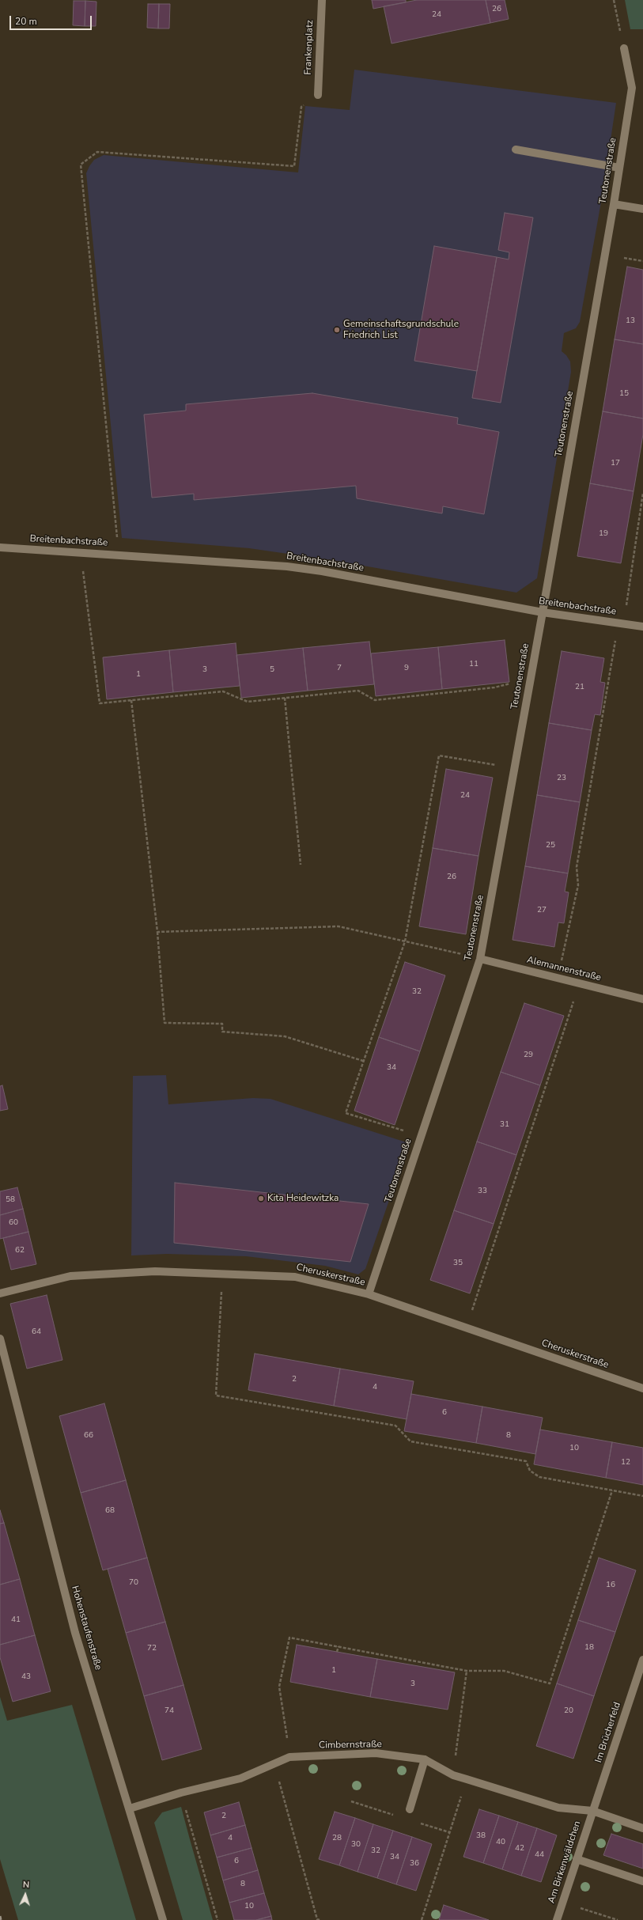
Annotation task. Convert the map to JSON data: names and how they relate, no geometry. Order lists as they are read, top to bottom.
{
  "streets": {
    "street": [
      "Frankenplatz",
      "Teutonenstraße",
      "Breitenbachstraße",
      "Alemannenstraße",
      "Cheruskerstraße",
      "Hohenstaufenstraße",
      "Im Brücherfeld",
      "Cimbernstraße",
      "Am Birkenwäldchen"
    ]
  },
  "crossings": [
    ["Teutonenstraße", "Breitenbachstraße"],
    ["Teutonenstraße", "Alemannenstraße"],
    ["Teutonenstraße", "Cheruskerstraße"],
    ["Hohenstaufenstraße", "Cimbernstraße"],
    ["Im Brücherfeld", "Cimbernstraße"],
    ["Im Brücherfeld", "Am Birkenwäldchen"],
    ["Cimbernstraße", "Am Birkenwäldchen"]
  ],
  "places": ["Gemeinschaftsgrundschule Friedrich List", "Kita Heidewitzka"],
  "house_numbers": [
    "26",
    "24",
    "13",
    "15",
    "17",
    "19",
    "11",
    "7",
    "9",
    "3",
    "5",
    "1",
    "21",
    "23",
    "24",
    "25",
    "26",
    "27",
    "32",
    "29",
    "34",
    "31",
    "33",
    "58",
    "60",
    "62",
    "35",
    "64",
    "2",
    "4",
    "6",
    "66",
    "8",
    "10",
    "12",
    "68",
    "70",
    "16",
    "41",
    "18",
    "72",
    "1",
    "43",
    "3",
    "74",
    "20",
    "2",
    "38",
    "4",
    "28",
    "40",
    "30",
    "42",
    "32",
    "44",
    "34",
    "6",
    "36",
    "8",
    "10"
  ],
  "scale_bar": "20 m",
  "north": "top"
}
